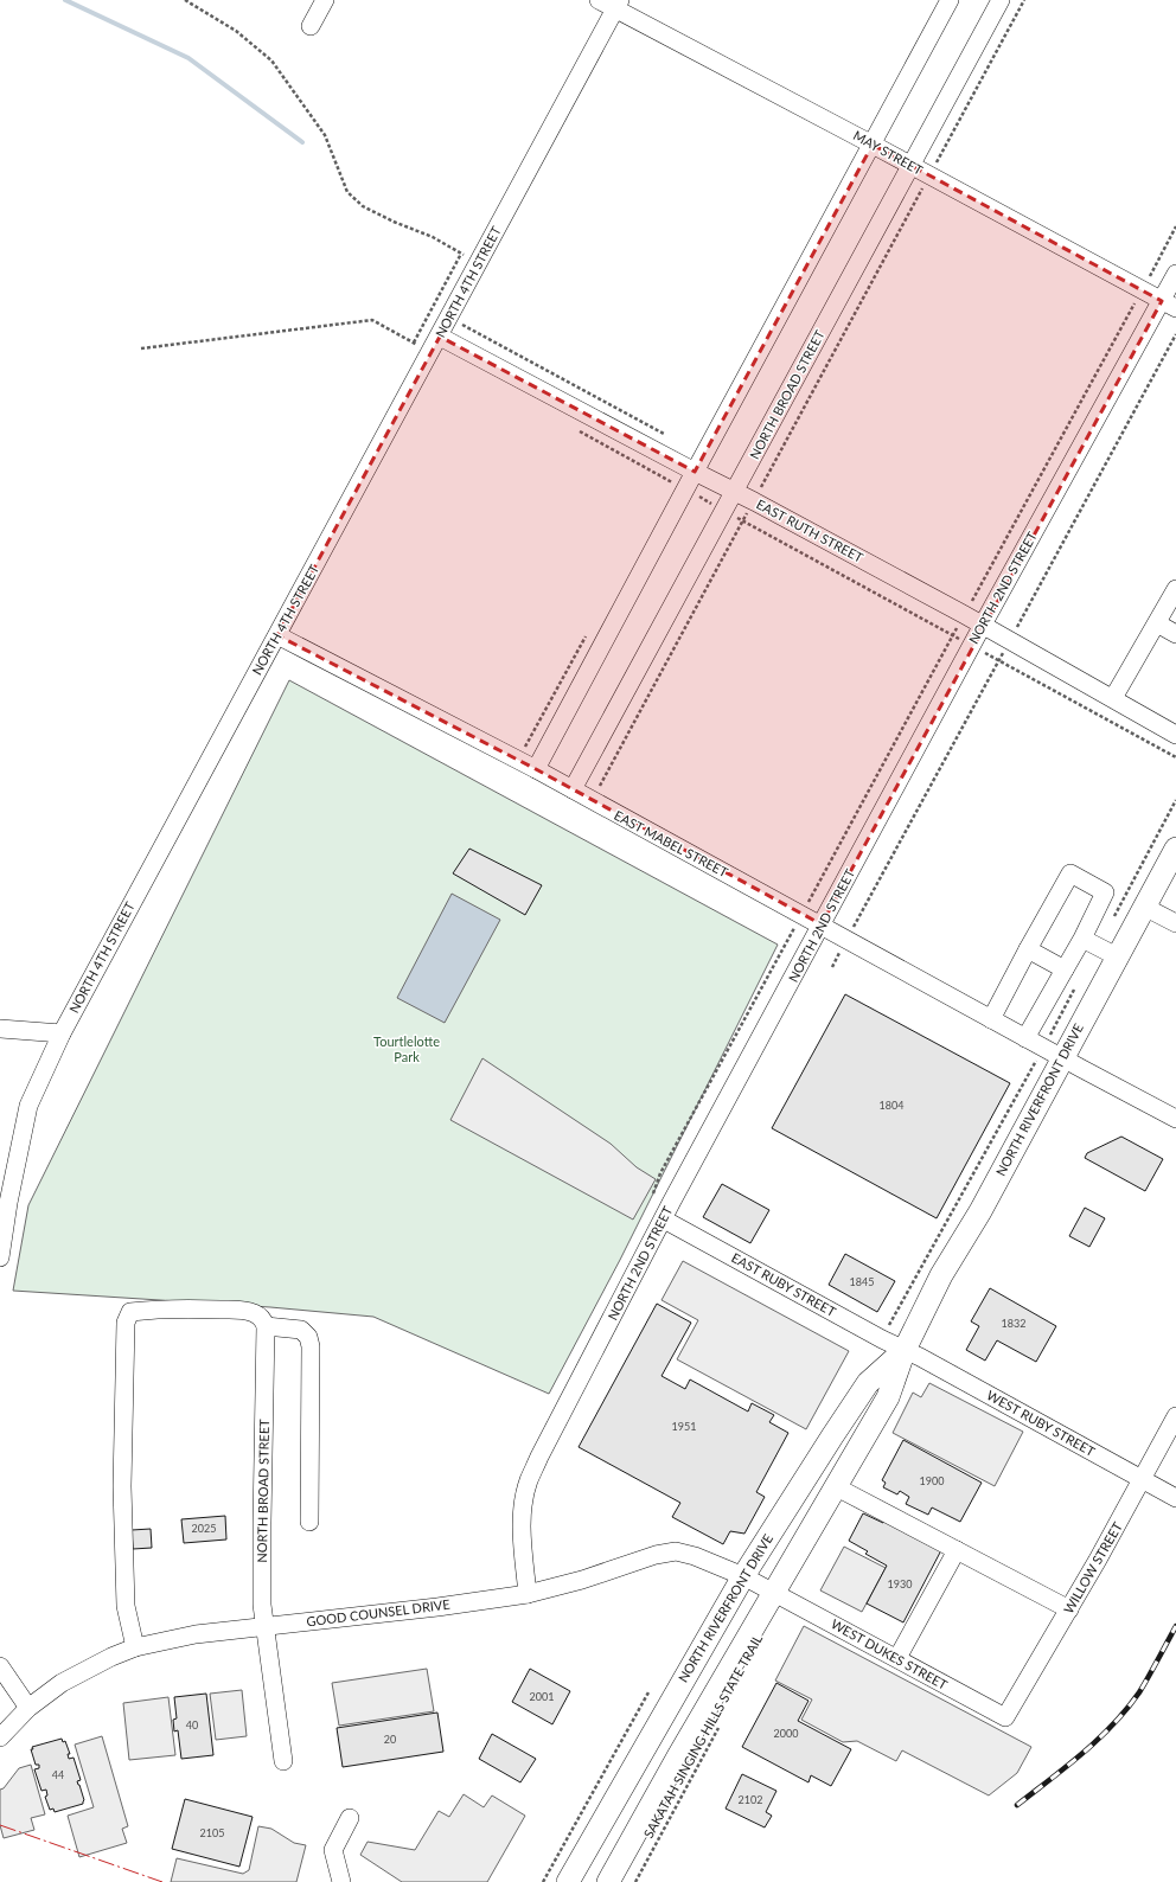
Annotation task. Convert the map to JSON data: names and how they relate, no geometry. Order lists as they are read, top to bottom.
{
  "streets": {
    "main road": ["NORTH RIVERFRONT DRIVE"],
    "street": [
      "MAY STREET",
      "NORTH 4TH STREET",
      "NORTH BROAD STREET",
      "EAST RUTH STREET",
      "NORTH 2ND STREET",
      "EAST MABEL STREET",
      "EAST RUBY STREET",
      "WEST RUBY STREET",
      "WILLOW STREET",
      "GOOD COUNSEL DRIVE",
      "WEST DUKES STREET"
    ],
    "path": ["SAKATAH SINGING HILLS STATE TRAIL"]
  },
  "crossings": [
    ["MAY STREET", "NORTH 4TH STREET"],
    ["MAY STREET", "NORTH BROAD STREET"],
    ["MAY STREET", "NORTH 2ND STREET"],
    ["NORTH 4TH STREET", "EAST RUTH STREET"],
    ["NORTH 4TH STREET", "EAST MABEL STREET"],
    ["NORTH BROAD STREET", "EAST RUTH STREET"],
    ["NORTH BROAD STREET", "EAST MABEL STREET"],
    ["NORTH BROAD STREET", "GOOD COUNSEL DRIVE"],
    ["EAST RUTH STREET", "NORTH 2ND STREET"],
    ["NORTH 2ND STREET", "EAST MABEL STREET"],
    ["NORTH 2ND STREET", "EAST RUBY STREET"],
    ["NORTH 2ND STREET", "GOOD COUNSEL DRIVE"],
    ["EAST MABEL STREET", "NORTH RIVERFRONT DRIVE"],
    ["NORTH RIVERFRONT DRIVE", "EAST RUBY STREET"],
    ["NORTH RIVERFRONT DRIVE", "WEST RUBY STREET"],
    ["NORTH RIVERFRONT DRIVE", "GOOD COUNSEL DRIVE"],
    ["NORTH RIVERFRONT DRIVE", "WEST DUKES STREET"],
    ["EAST RUBY STREET", "WEST RUBY STREET"],
    ["WEST RUBY STREET", "WILLOW STREET"],
    ["WILLOW STREET", "WEST DUKES STREET"],
    ["GOOD COUNSEL DRIVE", "WEST DUKES STREET"]
  ],
  "parks": ["Tourtlelotte Park"],
  "house_numbers": [
    "1804",
    "1845",
    "1832",
    "1951",
    "1900",
    "2025",
    "1930",
    "2001",
    "40",
    "2000",
    "20",
    "44",
    "2102",
    "2105"
  ]
}
